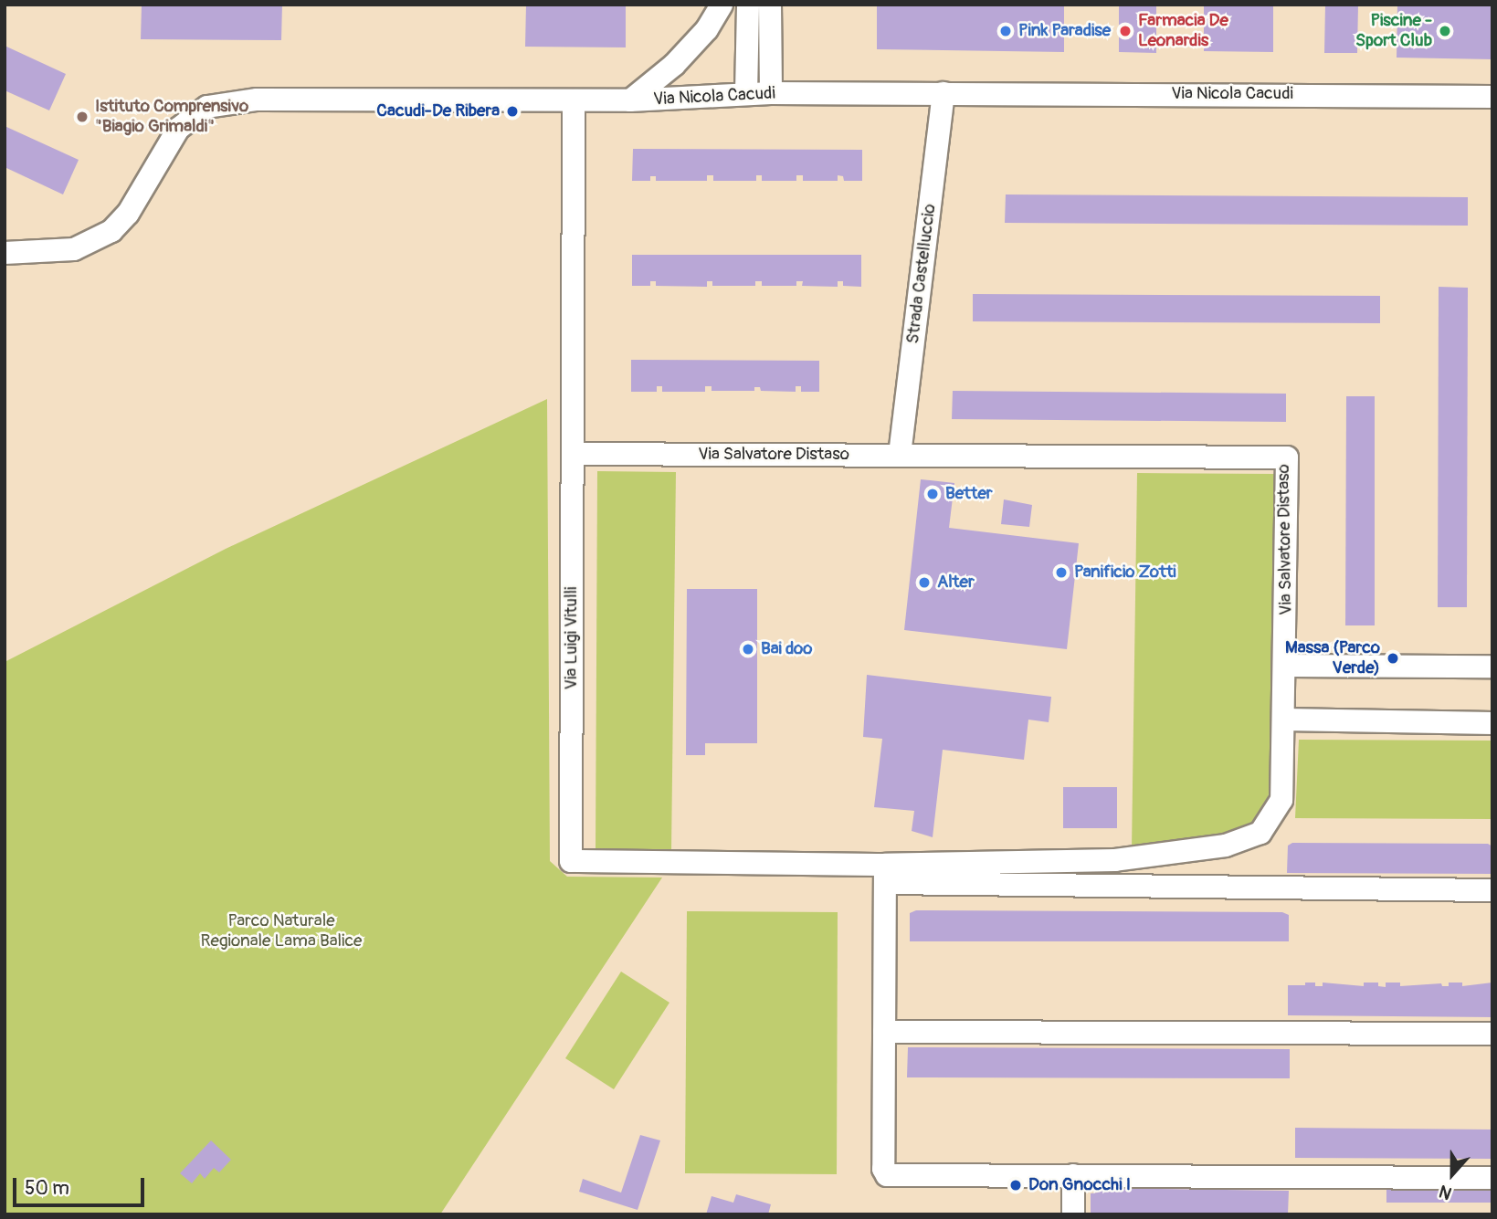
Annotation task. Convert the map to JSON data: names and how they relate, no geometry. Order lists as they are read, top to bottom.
{
  "streets": {
    "street": [
      "Via Nicola Cacudi",
      "Strada Castelluccio",
      "Via Salvatore Distaso",
      "Via Luigi Vitulli"
    ]
  },
  "crossings": [
    ["Via Nicola Cacudi", "Strada Castelluccio"],
    ["Via Nicola Cacudi", "Via Luigi Vitulli"],
    ["Strada Castelluccio", "Via Salvatore Distaso"],
    ["Via Salvatore Distaso", "Via Luigi Vitulli"]
  ],
  "parks": ["Parco Naturale Regionale Lama Balice"],
  "places": [
    "Pink Paradise",
    "Farmacia De Leonardis",
    "Piscine - Sport Club",
    "Cacudi-De Ribera",
    "Istituto Comprensivo \"Biagio Grimaldi\"",
    "Better",
    "Panificio Zotti",
    "Alter",
    "Bai doo",
    "Massa (Parco Verde)",
    "Don Gnocchi I"
  ],
  "scale_bar": "50 m",
  "north": "bottom"
}
